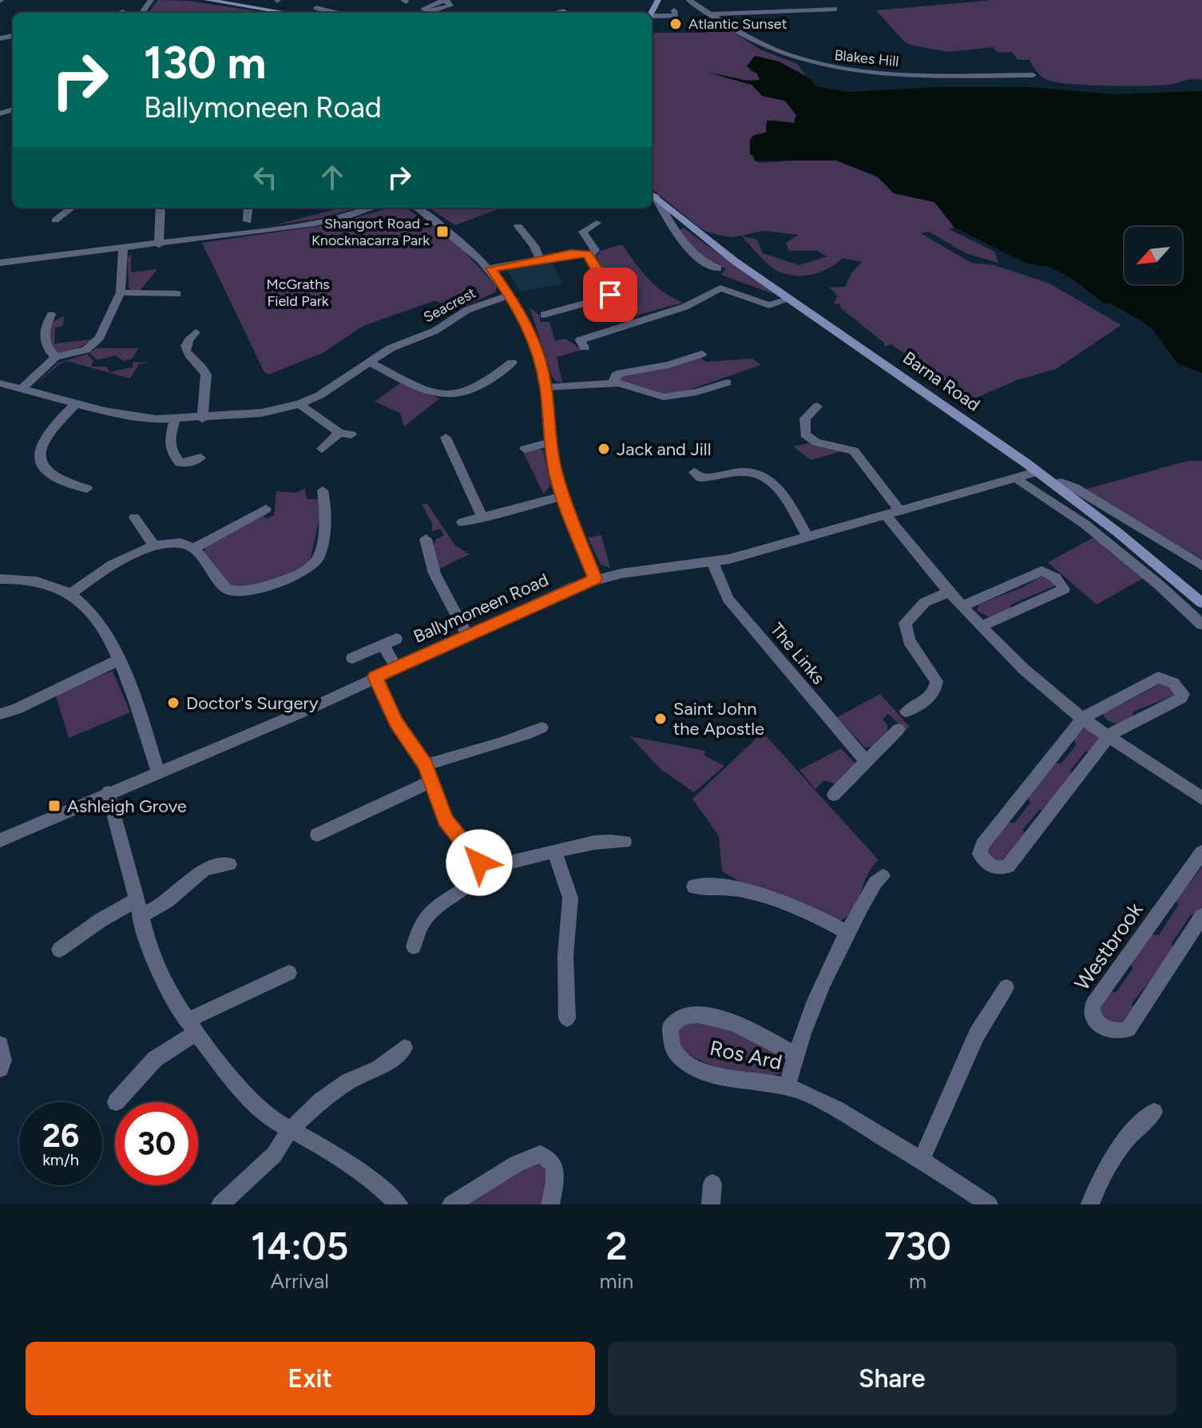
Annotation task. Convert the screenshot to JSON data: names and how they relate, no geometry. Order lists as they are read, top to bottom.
{
  "streets": {
    "main road": ["Barna Road"],
    "street": [
      "Blakes Hill",
      "Seacrest",
      "Ballymoneen Road",
      "The Links",
      "Westbrook",
      "Ros Ard"
    ]
  },
  "crossings": [
    ["Barna Road", "Ballymoneen Road"],
    ["Ballymoneen Road", "The Links"]
  ],
  "parks": ["McGraths Field Park"],
  "places": {
    "other": [
      "Atlantic Sunset",
      "Jack and Jill",
      "Doctor's Surgery",
      "Saint John the Apostle"
    ],
    "transit": ["Shangort Road - Knocknacarra Park", "Ashleigh Grove"]
  },
  "north": "bottom left",
  "page": {
    "turn": ["130 m", "Ballymoneen Road"],
    "speed": "26 km/h",
    "limit": "30",
    "eta": [
      "14:05",
      "Arrival",
      "2",
      "min",
      "730",
      "m"
    ],
    "buttons": ["Exit", "Share"]
  }
}
